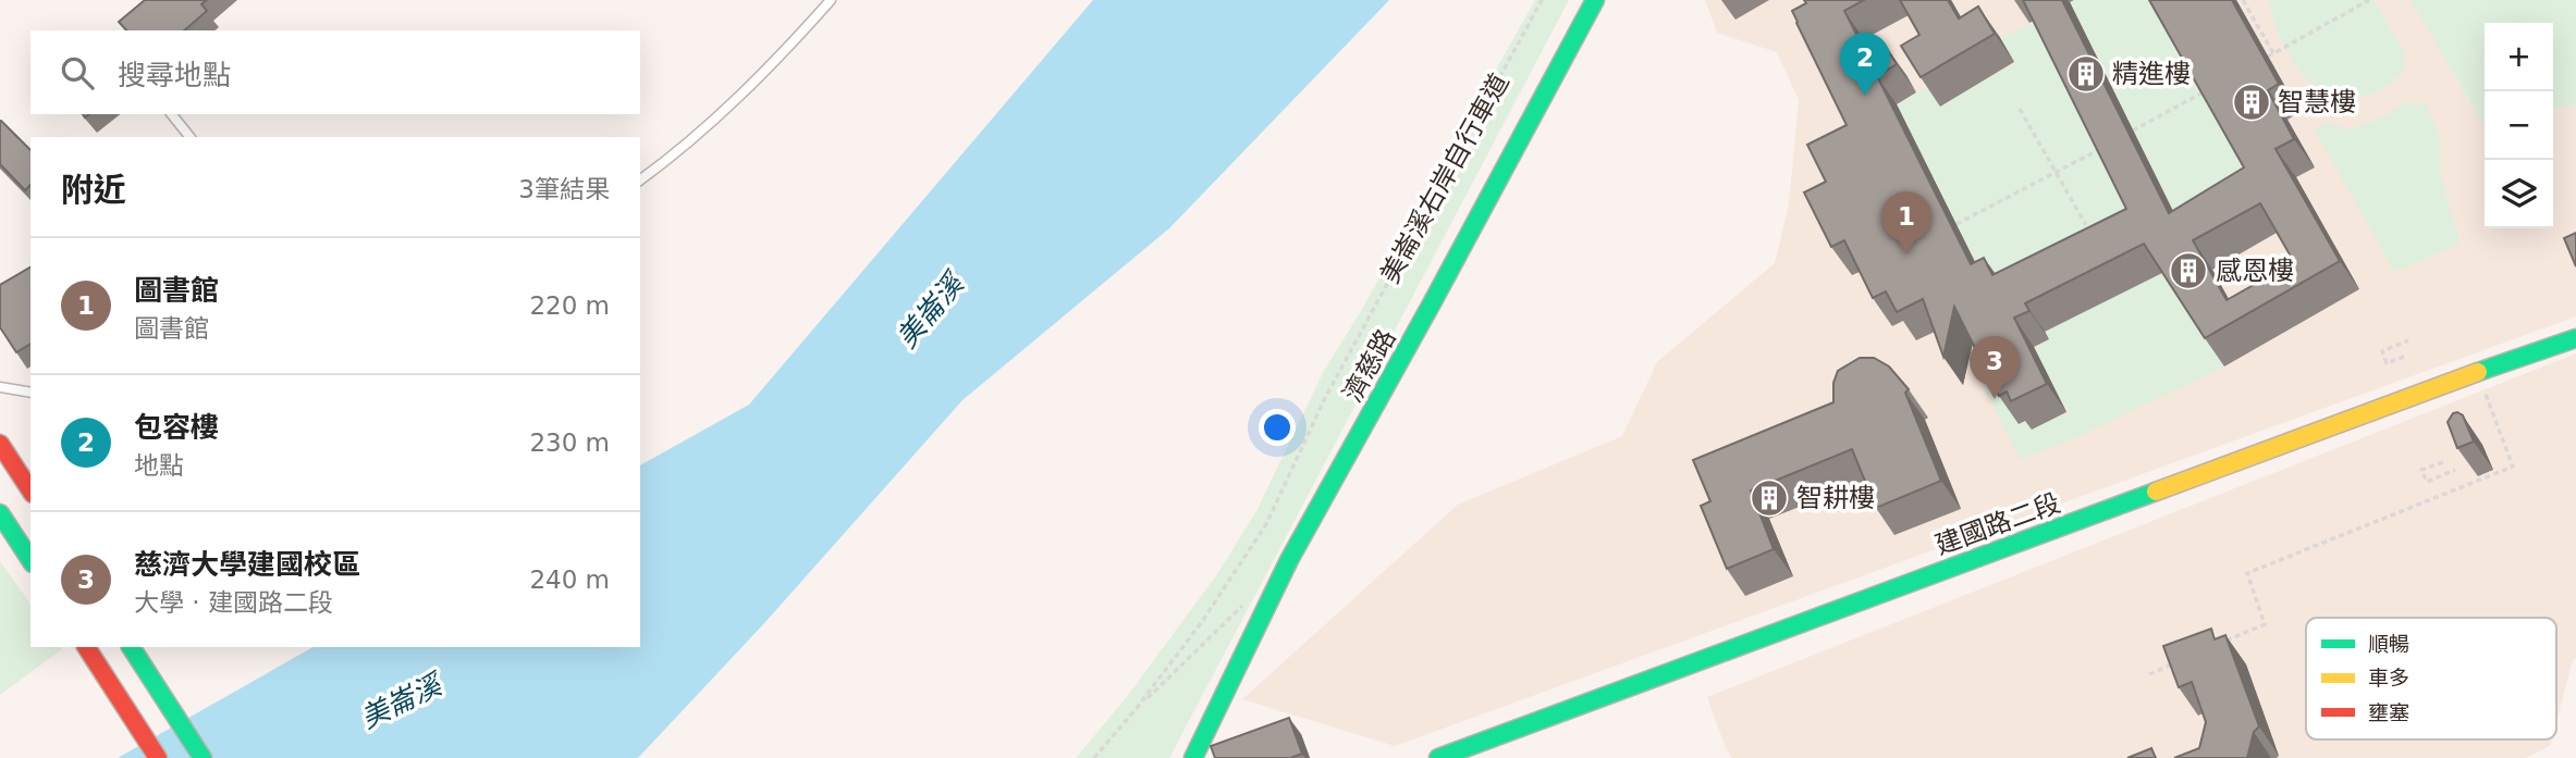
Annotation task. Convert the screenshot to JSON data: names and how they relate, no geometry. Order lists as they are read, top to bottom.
{
  "streets": {
    "street": ["濟慈路", "建國路二段"],
    "path": ["美崙溪右岸自行車道"]
  },
  "water": ["美崙溪"],
  "places": {
    "building": [
      "精進樓",
      "智慧樓",
      "感恩樓",
      "智耕樓"
    ]
  },
  "legend": ["順暢", "車多", "壅塞"],
  "page": {
    "map_buttons": ["+", "−"],
    "search": "搜尋地點",
    "pins": ["2", "1", "3"],
    "heading": ["附近", "3筆結果"],
    "list": [
      {
        "mark": "1",
        "name": "圖書館",
        "note": "圖書館",
        "value": "220 m"
      },
      {
        "mark": "2",
        "name": "包容樓",
        "note": "地點",
        "value": "230 m"
      },
      {
        "mark": "3",
        "name": "慈濟大學建國校區",
        "note": "大學 · 建國路二段",
        "value": "240 m"
      }
    ]
  }
}
